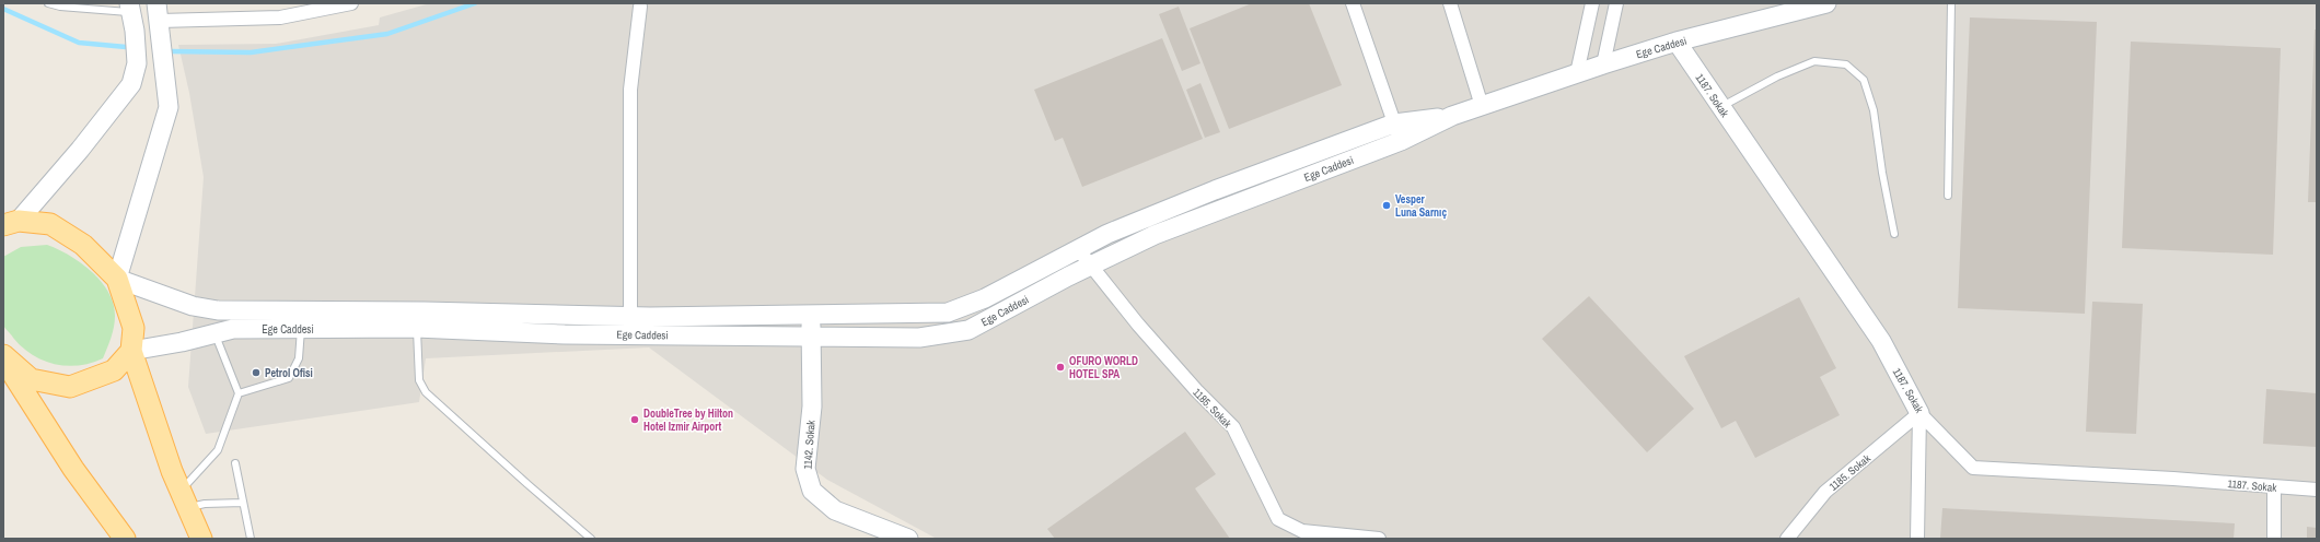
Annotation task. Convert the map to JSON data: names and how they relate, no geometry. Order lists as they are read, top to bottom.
{
  "streets": {
    "street": [
      "Ege Caddesi",
      "1187. Sokak",
      "1185. Sokak",
      "1142. Sokak"
    ]
  },
  "crossings": [
    ["Ege Caddesi", "1187. Sokak"],
    ["Ege Caddesi", "1185. Sokak"],
    ["Ege Caddesi", "1142. Sokak"],
    ["1187. Sokak", "1185. Sokak"]
  ],
  "places": [
    "Vesper Luna Sarnıç",
    "OFURO WORLD HOTEL SPA",
    "Petrol Ofisi",
    "DoubleTree by Hilton Hotel Izmir Airport"
  ]
}
